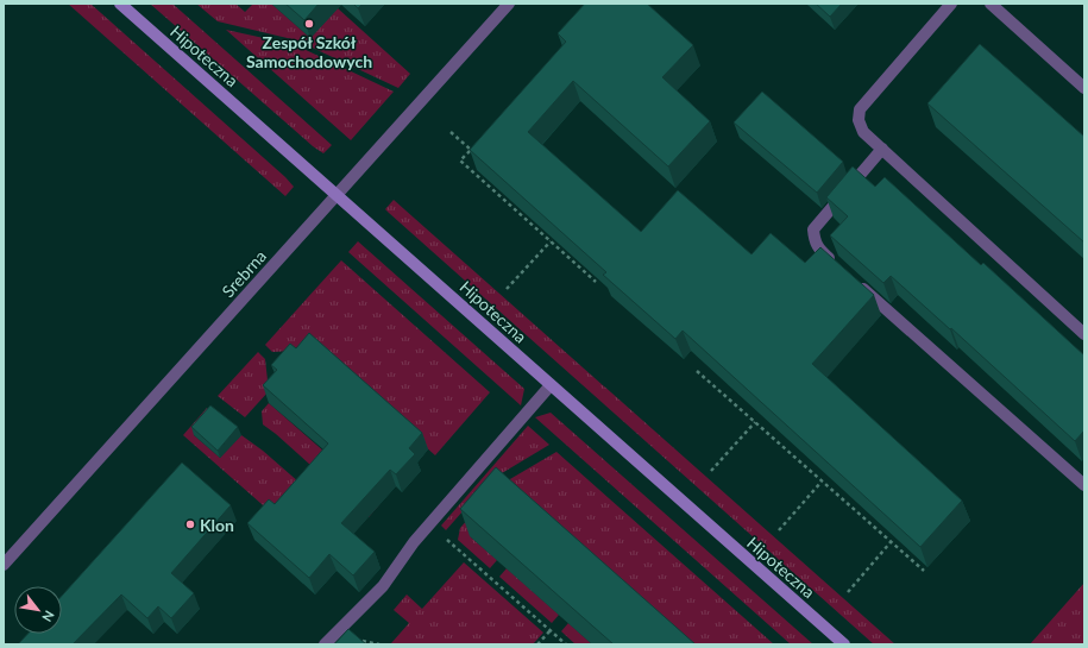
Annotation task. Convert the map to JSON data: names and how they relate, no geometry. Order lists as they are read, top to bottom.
{
  "streets": {
    "street": ["Hipoteczna", "Srebrna"]
  },
  "crossings": [
    ["Hipoteczna", "Srebrna"]
  ],
  "places": ["Zespół Szkół Samochodowych", "Klon"],
  "north": "bottom right"
}
